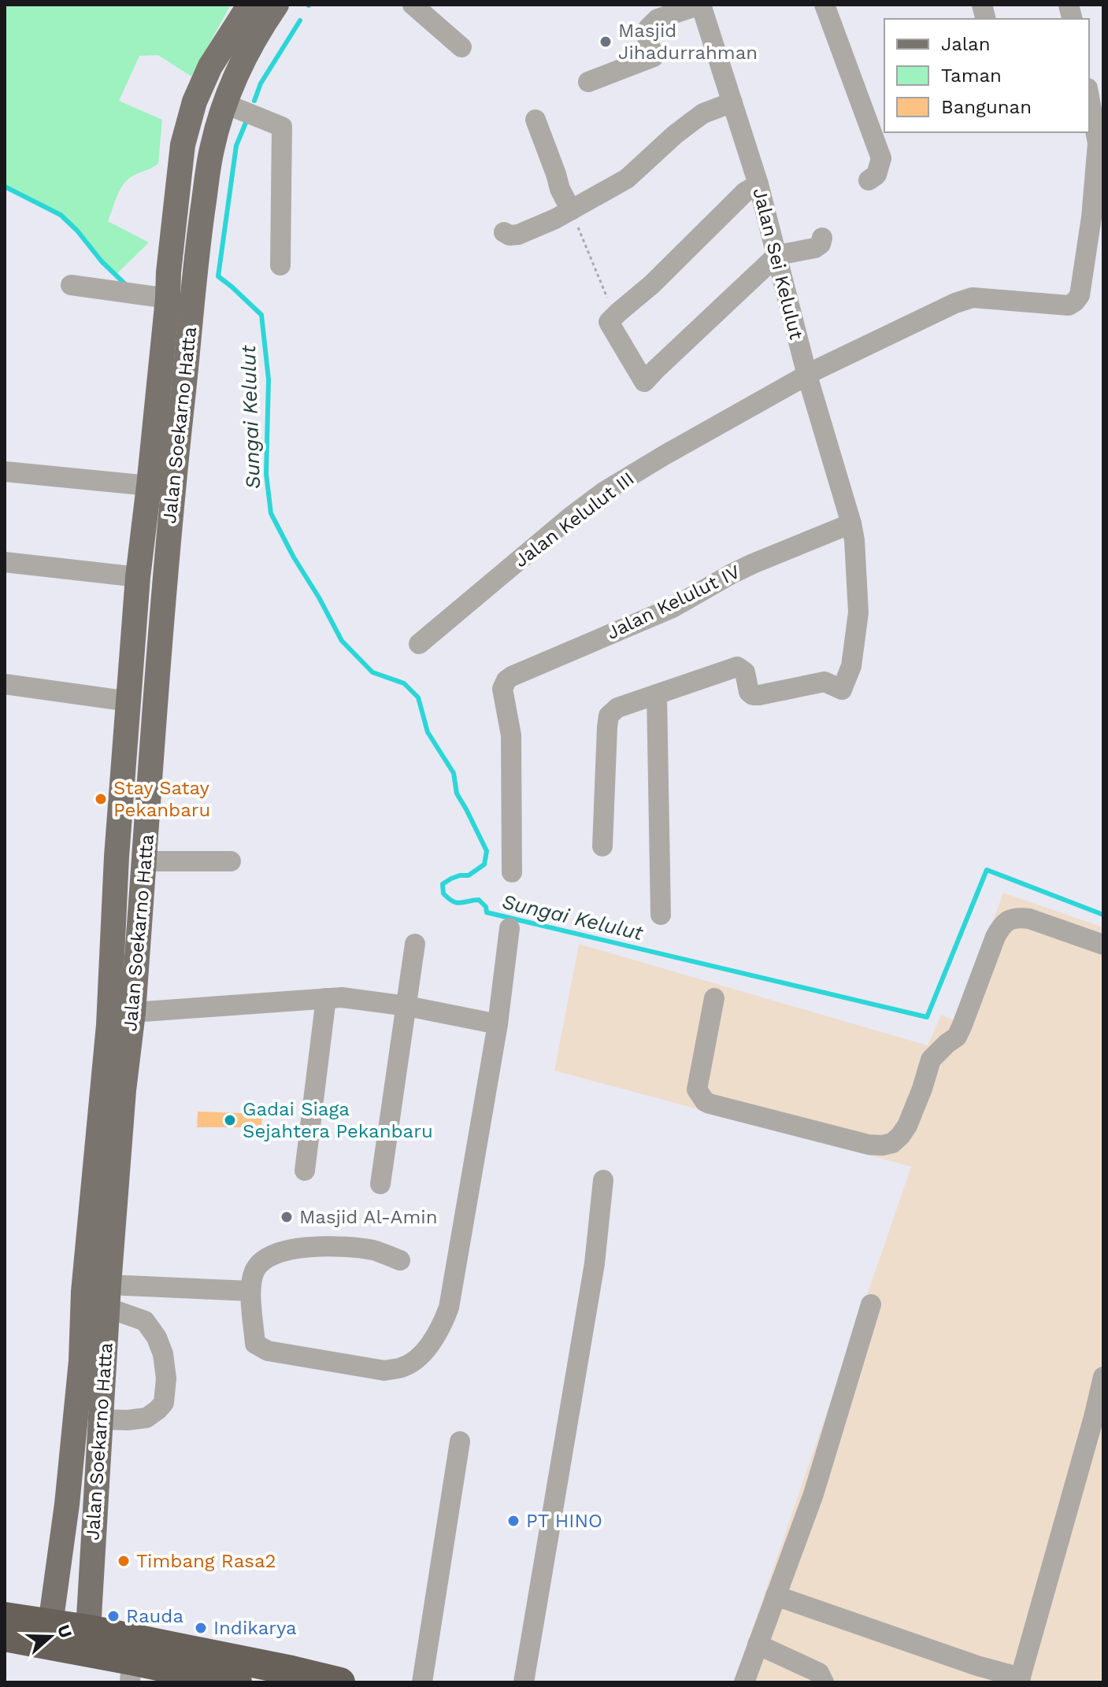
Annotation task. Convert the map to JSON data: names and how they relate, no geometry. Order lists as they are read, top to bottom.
{
  "streets": {
    "main road": ["Jalan Soekarno Hatta"],
    "street": ["Jalan Sei Kelulut", "Jalan Kelulut III", "Jalan Kelulut IV"]
  },
  "crossings": [
    ["Jalan Sei Kelulut", "Jalan Kelulut III"],
    ["Jalan Sei Kelulut", "Jalan Kelulut IV"]
  ],
  "water": ["Sungai Kelulut"],
  "places": [
    "Masjid Jihadurrahman",
    "Stay Satay Pekanbaru",
    "Gadai Siaga Sejahtera Pekanbaru",
    "Masjid Al-Amin",
    "PT HINO",
    "Timbang Rasa2",
    "Rauda",
    "Indikarya"
  ],
  "legend": ["Jalan", "Taman", "Bangunan"],
  "north": "right"
}
